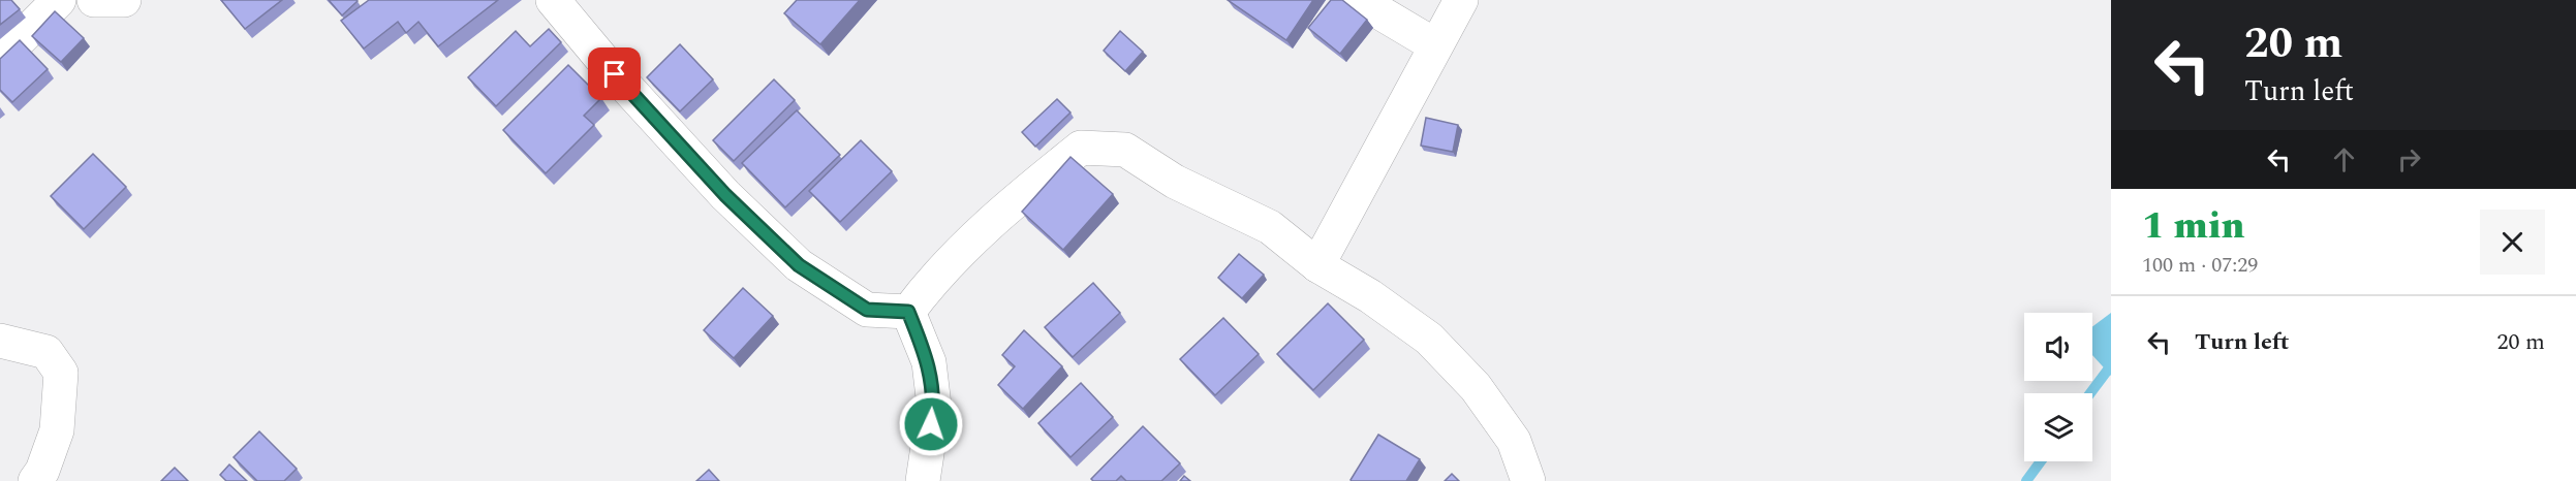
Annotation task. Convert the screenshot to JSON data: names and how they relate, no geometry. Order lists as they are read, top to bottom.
{
  "page": {
    "turn": ["20 m", "Turn left"],
    "heading": ["1 min", "100 m · 07:29"],
    "list": [
      {
        "name": "Turn left",
        "value": "20 m"
      }
    ]
  }
}
